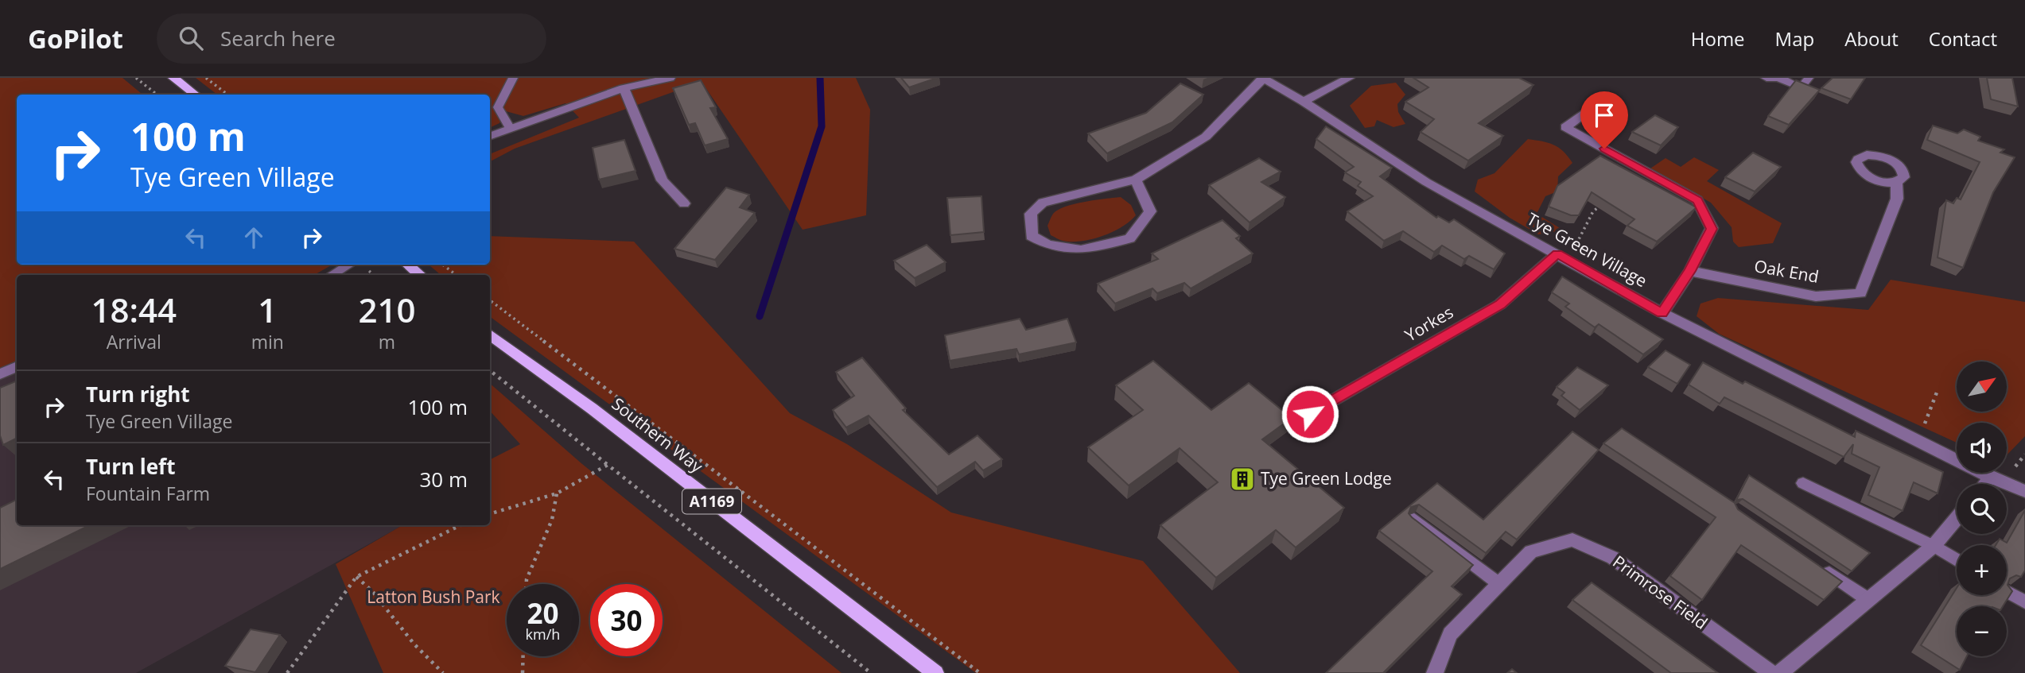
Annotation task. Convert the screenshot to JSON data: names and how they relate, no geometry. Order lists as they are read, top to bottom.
{
  "streets": {
    "main road": ["Southern Way", "A1169"],
    "street": [
      "Tye Green Village",
      "Oak End",
      "Yorkes",
      "Primrose Field"
    ]
  },
  "crossings": [
    ["Tye Green Village", "Yorkes"]
  ],
  "parks": ["Latton Bush Park"],
  "places": {
    "building": ["Tye Green Lodge"]
  },
  "north": "top right",
  "page": {
    "header": "GoPilot",
    "search": "Search here",
    "nav": [
      "Home",
      "Map",
      "About",
      "Contact"
    ],
    "turn": ["100 m", "Tye Green Village"],
    "eta": [
      "18:44",
      "Arrival",
      "1",
      "min",
      "210",
      "m"
    ],
    "map_buttons": ["+", "−"],
    "list": [
      {
        "name": "Turn right",
        "note": "Tye Green Village",
        "value": "100 m"
      },
      {
        "name": "Turn left",
        "note": "Fountain Farm",
        "value": "30 m"
      }
    ],
    "speed": "20 km/h",
    "limit": "30"
  }
}
